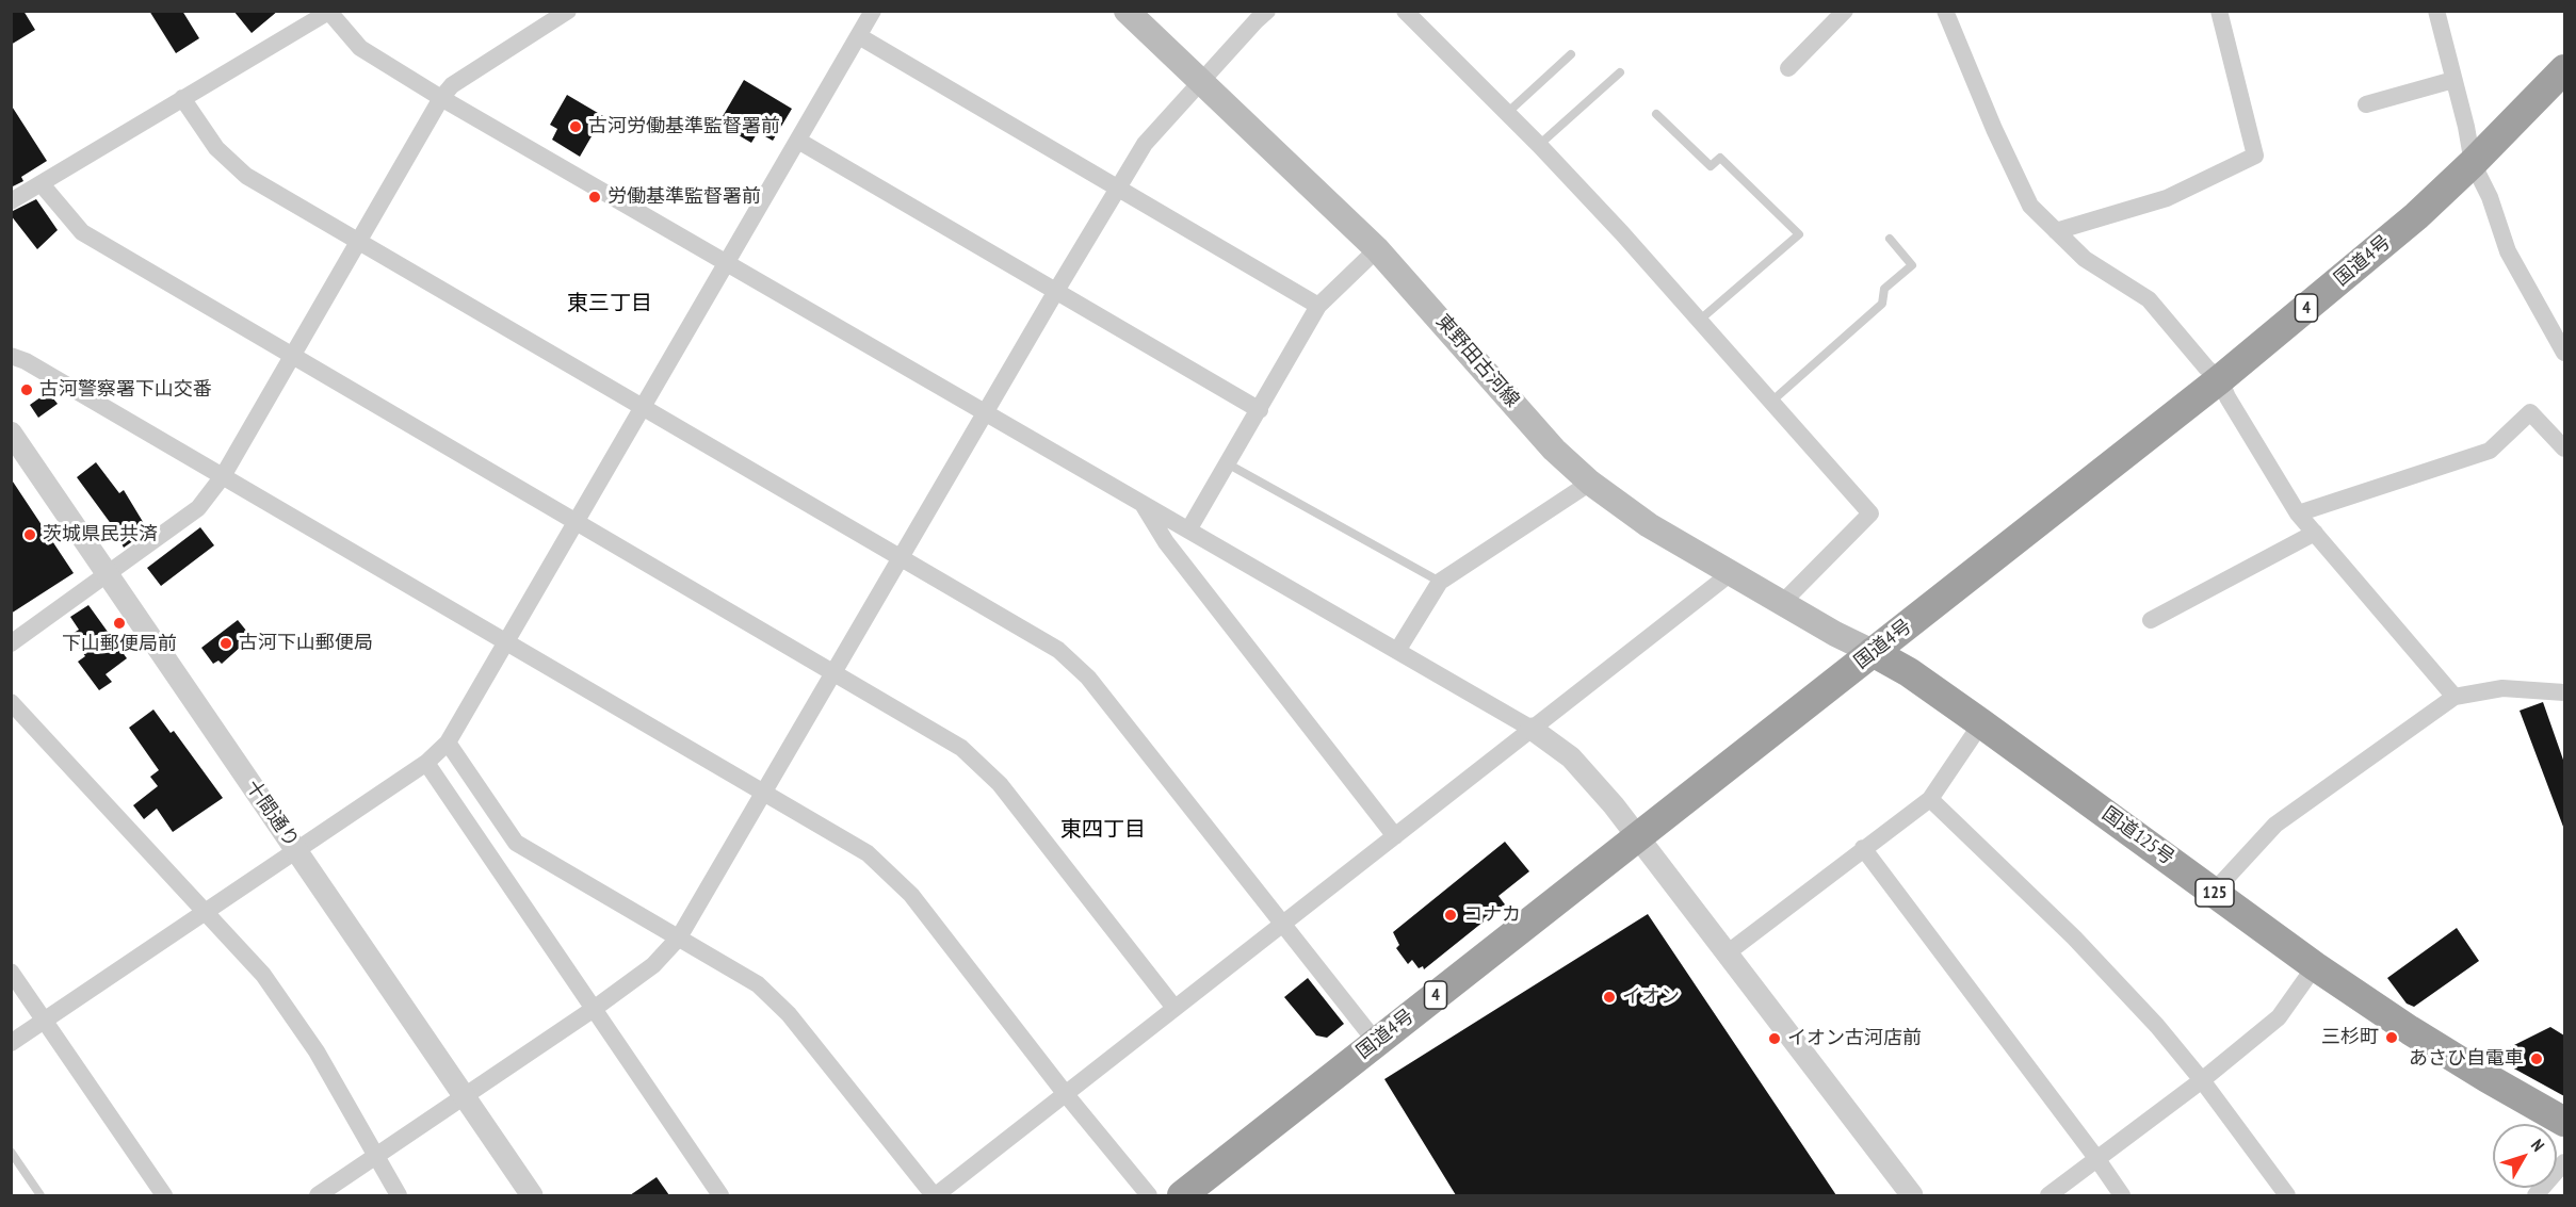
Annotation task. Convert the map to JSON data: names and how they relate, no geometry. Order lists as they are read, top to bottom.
{
  "streets": {
    "highway": [
      "国道4号",
      "4",
      "国道125号",
      "125"
    ],
    "main road": ["東野田古河線"],
    "street": ["十間通り"]
  },
  "crossings": [
    ["国道4号", "東野田古河線"],
    ["国道4号", "国道125号"],
    ["東野田古河線", "国道125号"]
  ],
  "districts": ["東三丁目", "東四丁目"],
  "places": [
    "古河労働基準監督署前",
    "労働基準監督署前",
    "古河警察署下山交番",
    "茨城県民共済",
    "下山郵便局前",
    "古河下山郵便局",
    "コナカ",
    "イオン",
    "三杉町",
    "イオン古河店前",
    "あさひ自電車"
  ],
  "north": "top right"
}
